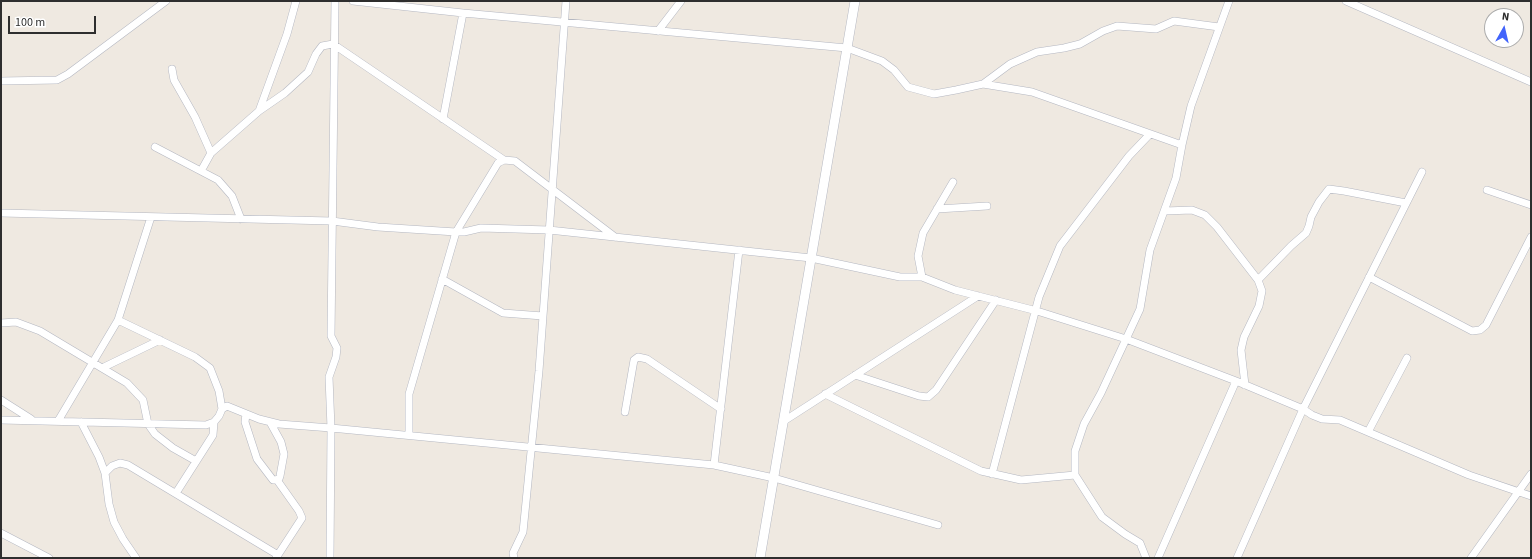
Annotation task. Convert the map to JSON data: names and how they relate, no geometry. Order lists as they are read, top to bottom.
{
  "scale_bar": "100 m",
  "north": "top"
}
